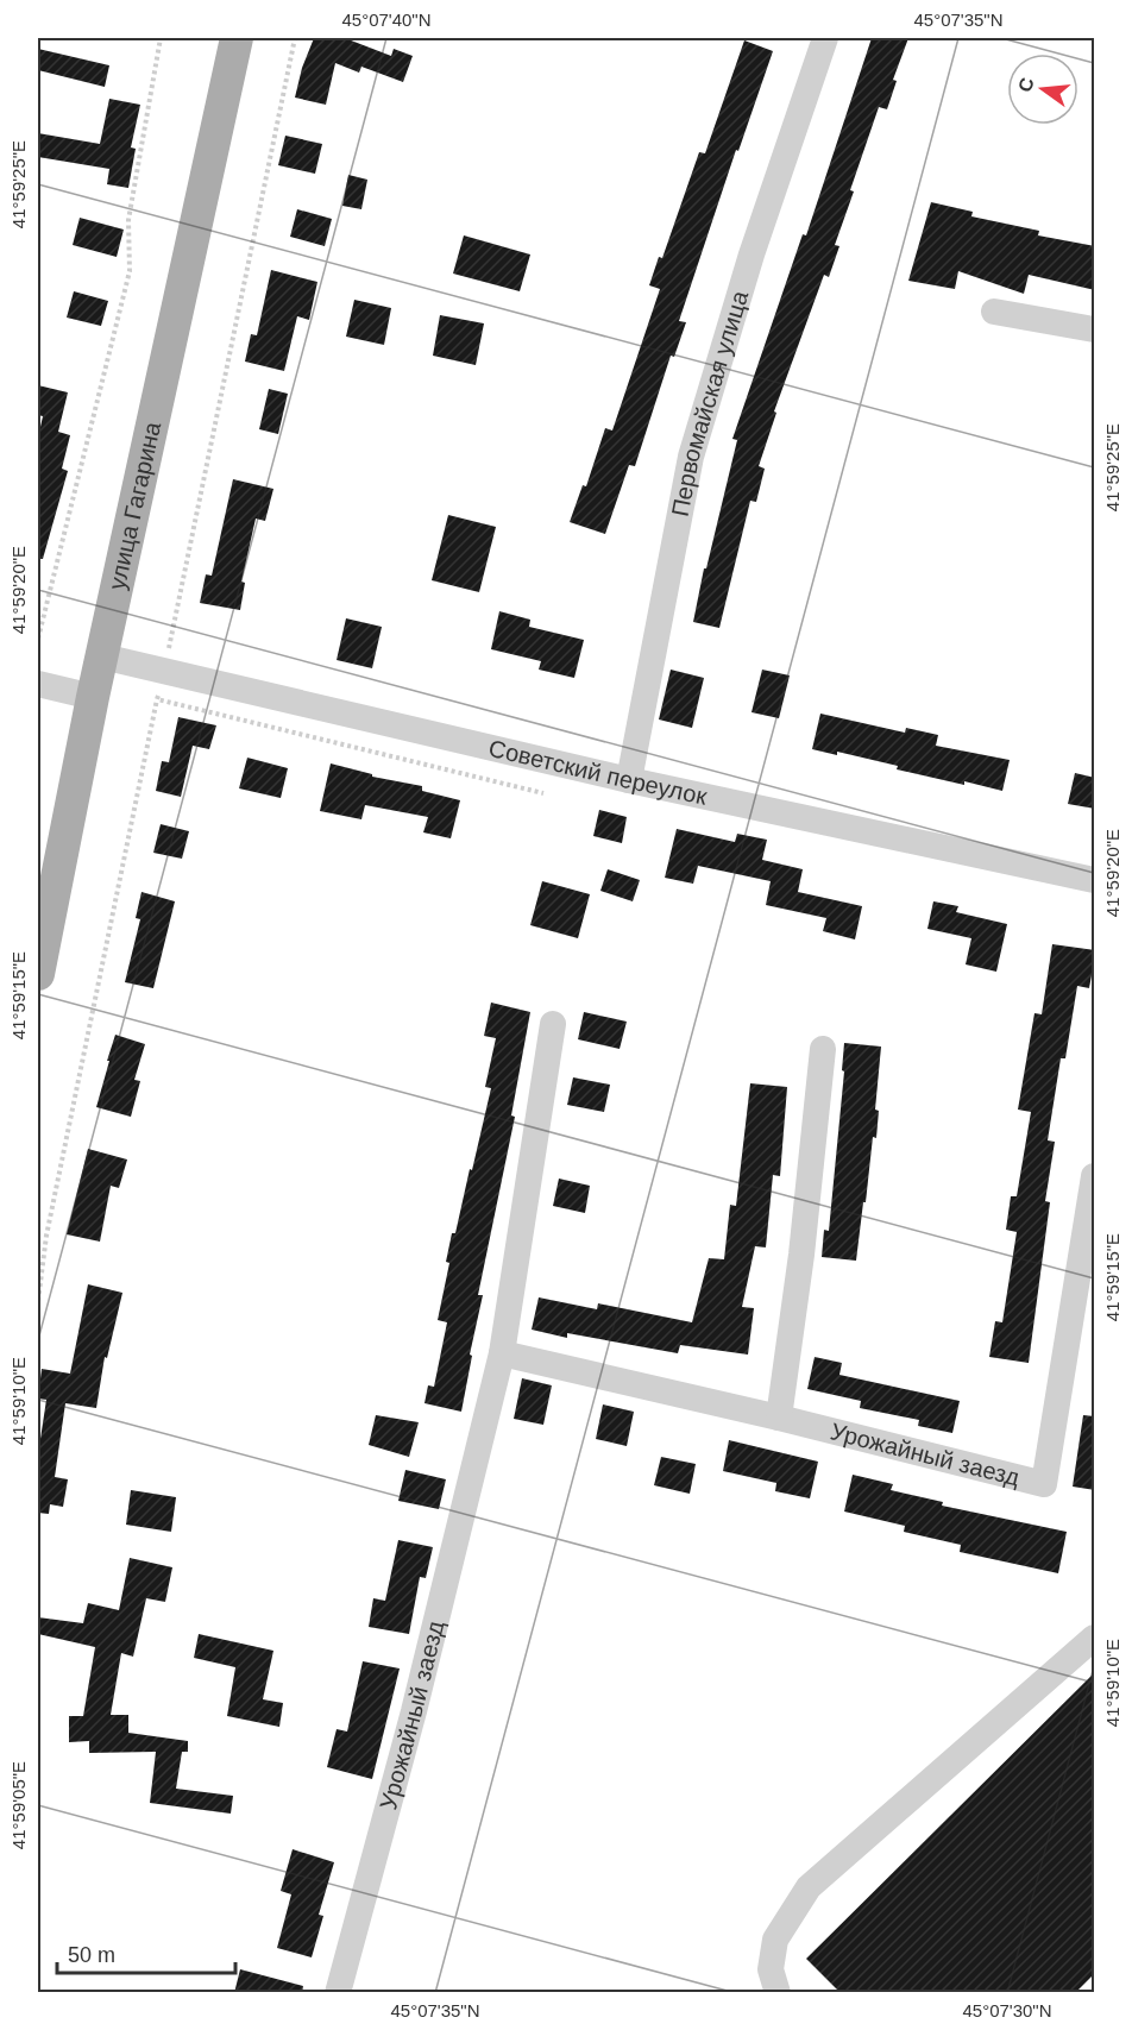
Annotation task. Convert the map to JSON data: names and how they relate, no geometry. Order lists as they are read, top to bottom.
{
  "streets": {
    "main road": ["улица Гагарина"],
    "street": ["Первомайская улица", "Советский переулок", "Урожайный заезд"]
  },
  "crossings": [
    ["Первомайская улица", "Советский переулок"],
    ["улица Гагарина", "Советский переулок"]
  ],
  "scale_bar": "50 m",
  "north": "left",
  "coordinates": [
    "45°07'40\"N",
    "45°07'35\"N",
    "41°59'25\"E",
    "41°59'20\"E",
    "41°59'15\"E",
    "41°59'10\"E",
    "41°59'05\"E",
    "45°07'30\"N"
  ]
}
